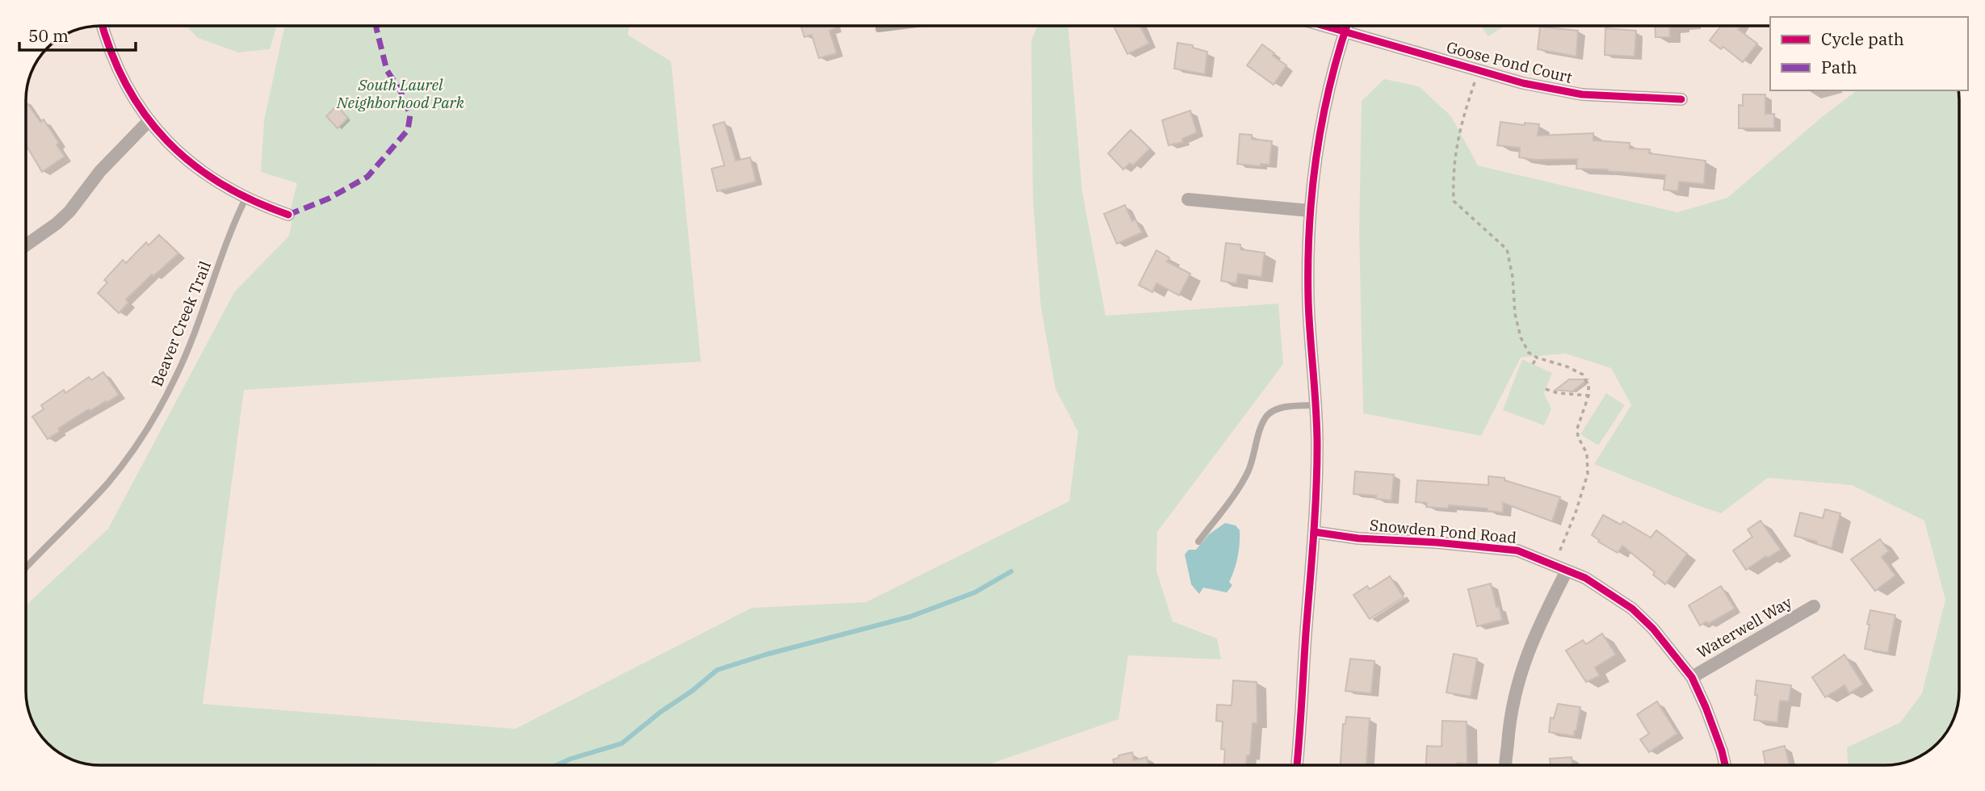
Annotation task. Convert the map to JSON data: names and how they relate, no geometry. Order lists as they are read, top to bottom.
{
  "streets": {
    "street": ["Goose Pond Court", "Snowden Pond Road", "Waterwell Way"],
    "lane": ["Beaver Creek Trail"]
  },
  "crossings": [
    ["Snowden Pond Road", "Waterwell Way"]
  ],
  "parks": ["South Laurel Neighborhood Park"],
  "legend": ["Cycle path", "Path"],
  "scale_bar": "50 m"
}
